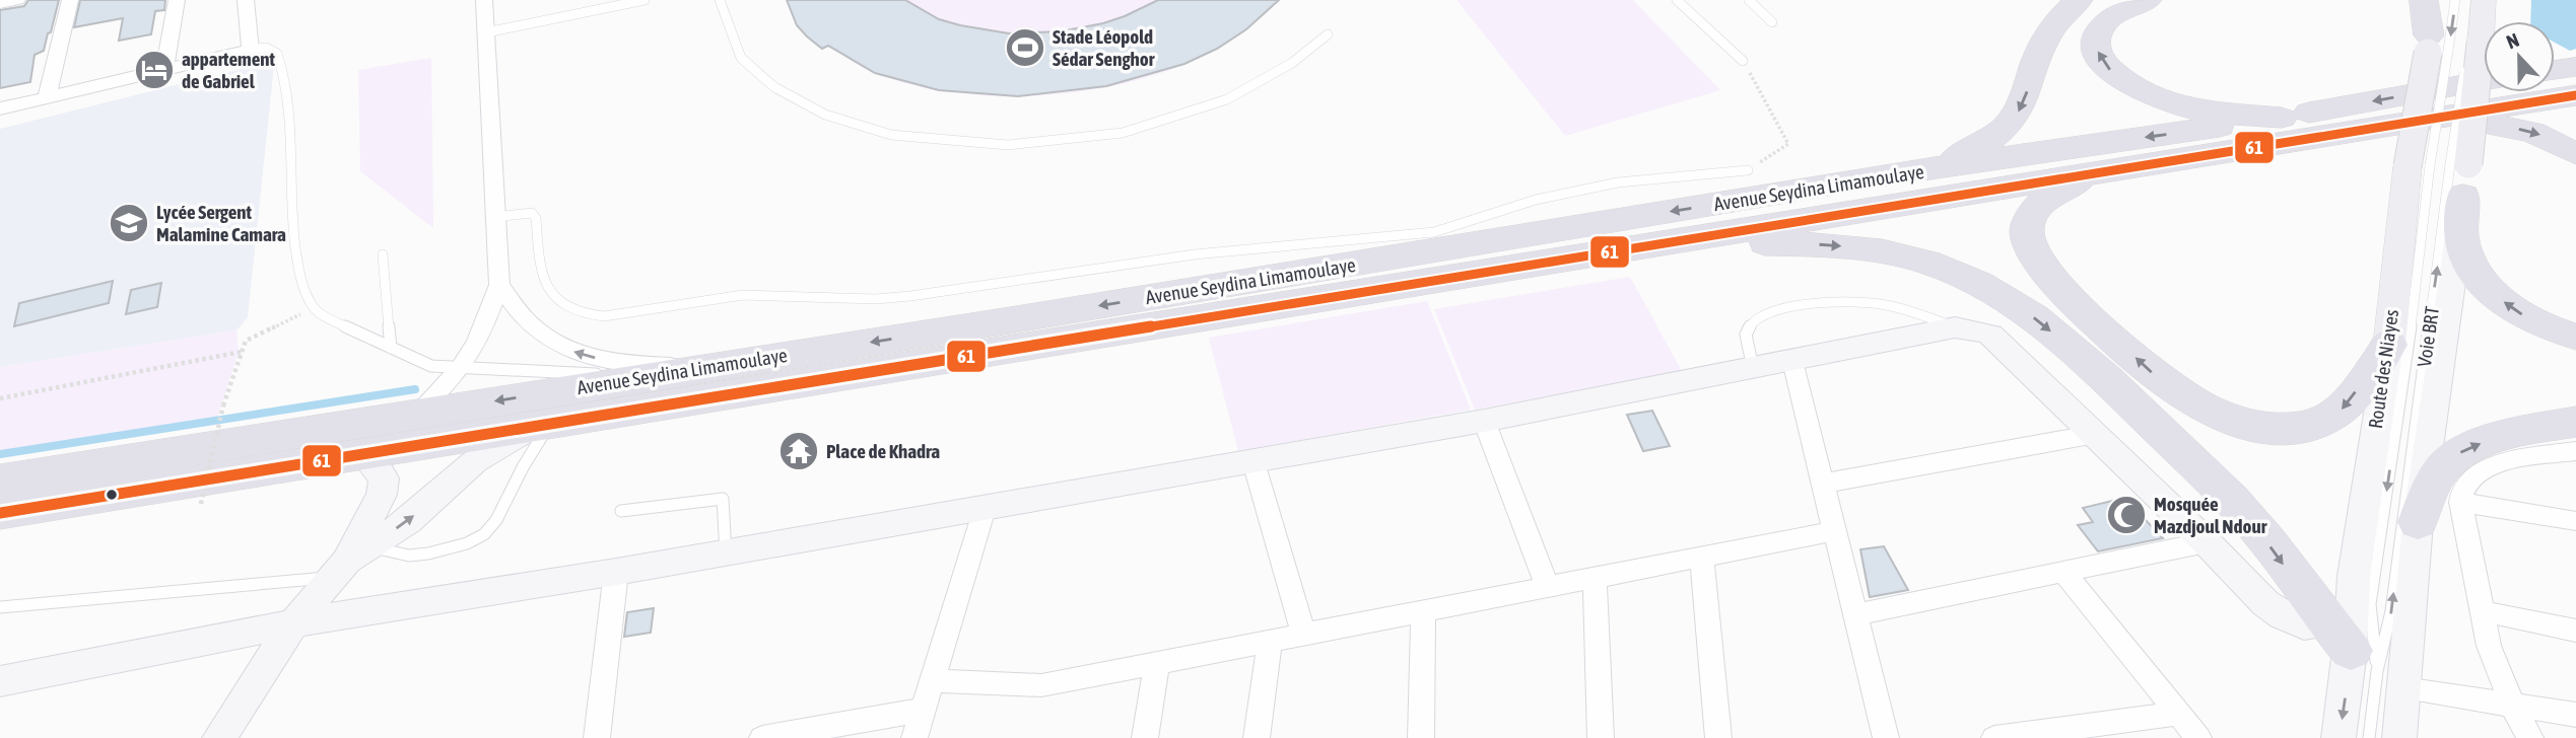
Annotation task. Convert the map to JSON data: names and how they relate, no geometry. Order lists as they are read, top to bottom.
{
  "streets": {
    "highway": ["Avenue Seydina Limamoulaye"],
    "main road": ["Route des Niayes"],
    "lane": ["Voie BRT"]
  },
  "crossings": [
    ["Voie BRT", "Route des Niayes"]
  ],
  "places": {
    "sports": ["Stade Léopold Sédar Senghor"],
    "hotel": ["appartement de Gabriel"],
    "school or university": ["Lycée Sergent Malamine Camara"],
    "temple": ["Place de Khadra"],
    "mosque": ["Mosquée Mazdjoul Ndour"]
  },
  "lines": ["transit line 61"],
  "north": "top"
}
